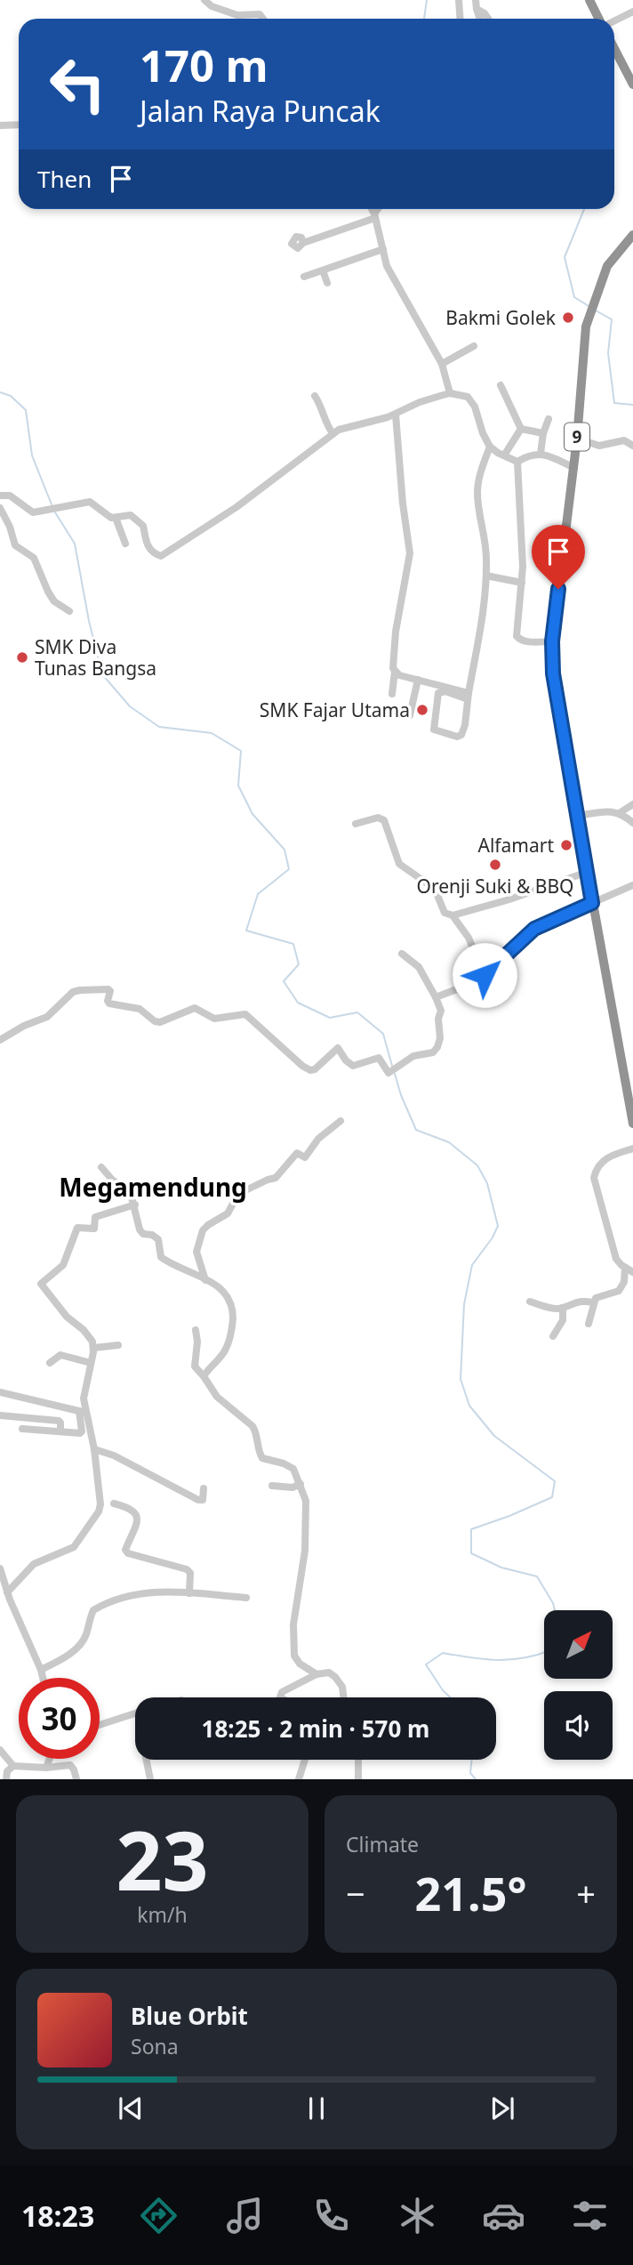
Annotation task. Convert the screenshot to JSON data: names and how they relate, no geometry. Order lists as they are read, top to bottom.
{
  "streets": {
    "highway": ["9"]
  },
  "districts": ["Megamendung"],
  "places": [
    "Bakmi Golek",
    "SMK Diva Tunas Bangsa",
    "SMK Fajar Utama",
    "Alfamart",
    "Orenji Suki & BBQ"
  ],
  "north": "top right",
  "page": {
    "turn": ["170 m", "Jalan Raya Puncak"],
    "then": "Then",
    "limit": "30",
    "trip": "18:25 · 2 min · 570 m",
    "tile": [
      ["23", "km/h"],
      "Climate"
    ],
    "heat": ["−", "21.5°", "+"],
    "song": ["Blue Orbit", "Sona"],
    "tabs": "18:23"
  }
}
